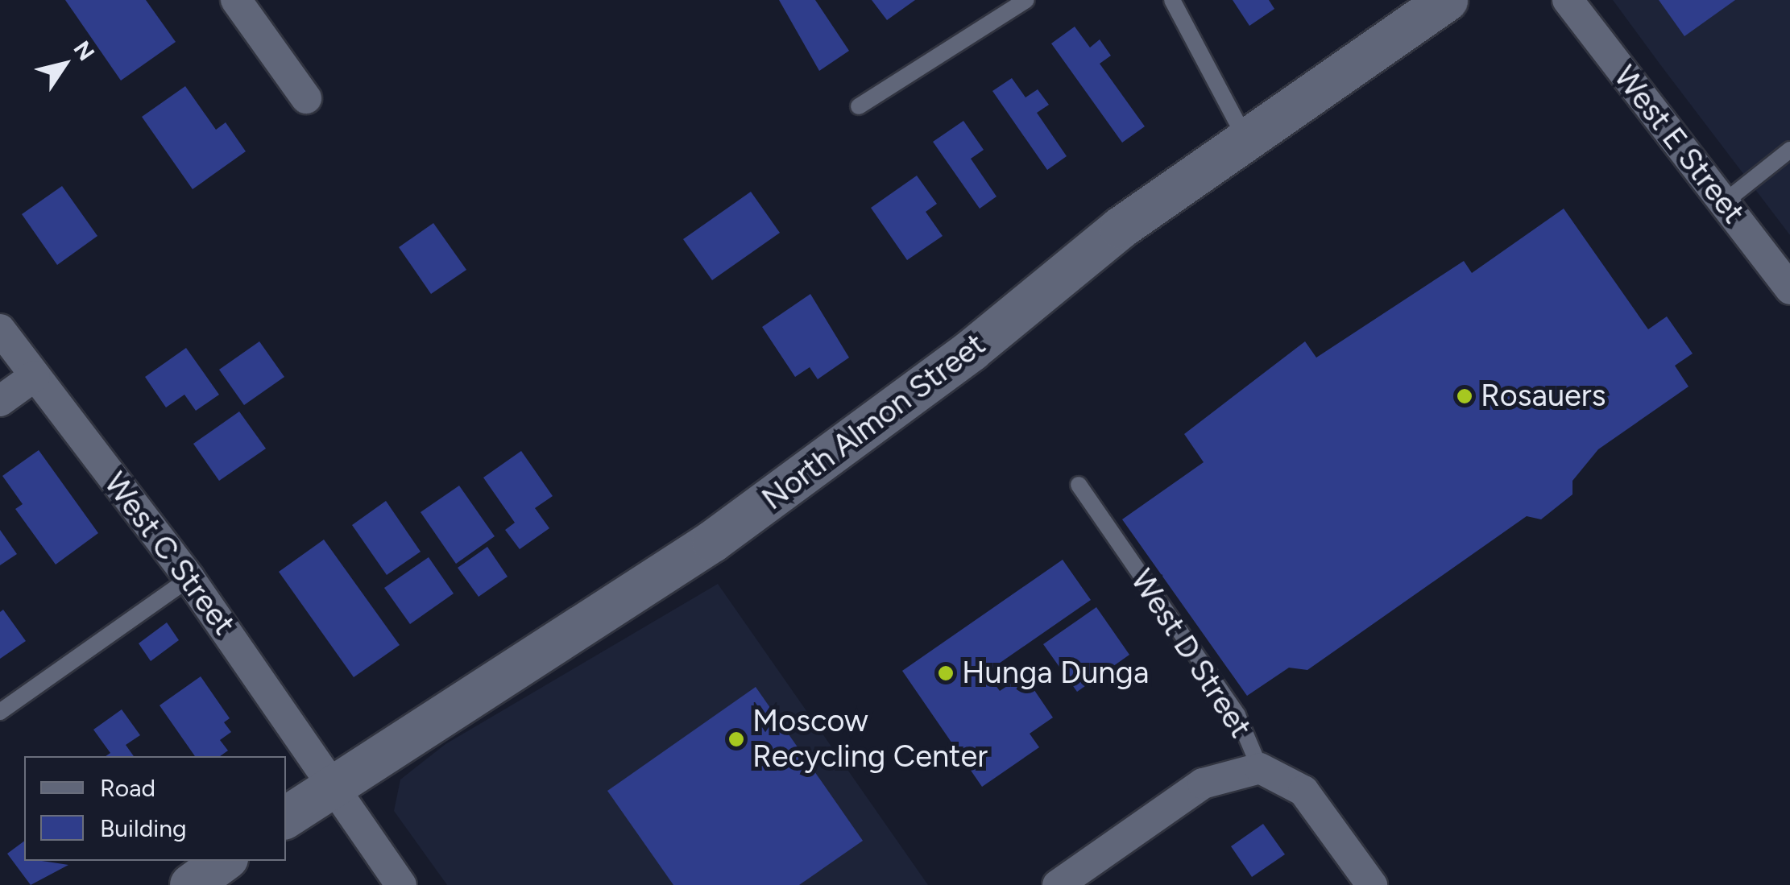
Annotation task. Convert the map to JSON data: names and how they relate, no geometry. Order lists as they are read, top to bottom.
{
  "streets": {
    "street": [
      "West E Street",
      "North Almon Street",
      "West C Street",
      "West D Street"
    ]
  },
  "crossings": [
    ["North Almon Street", "West C Street"]
  ],
  "places": ["Rosauers", "Hunga Dunga", "Moscow Recycling Center"],
  "legend": ["Road", "Building"],
  "north": "top right"
}
